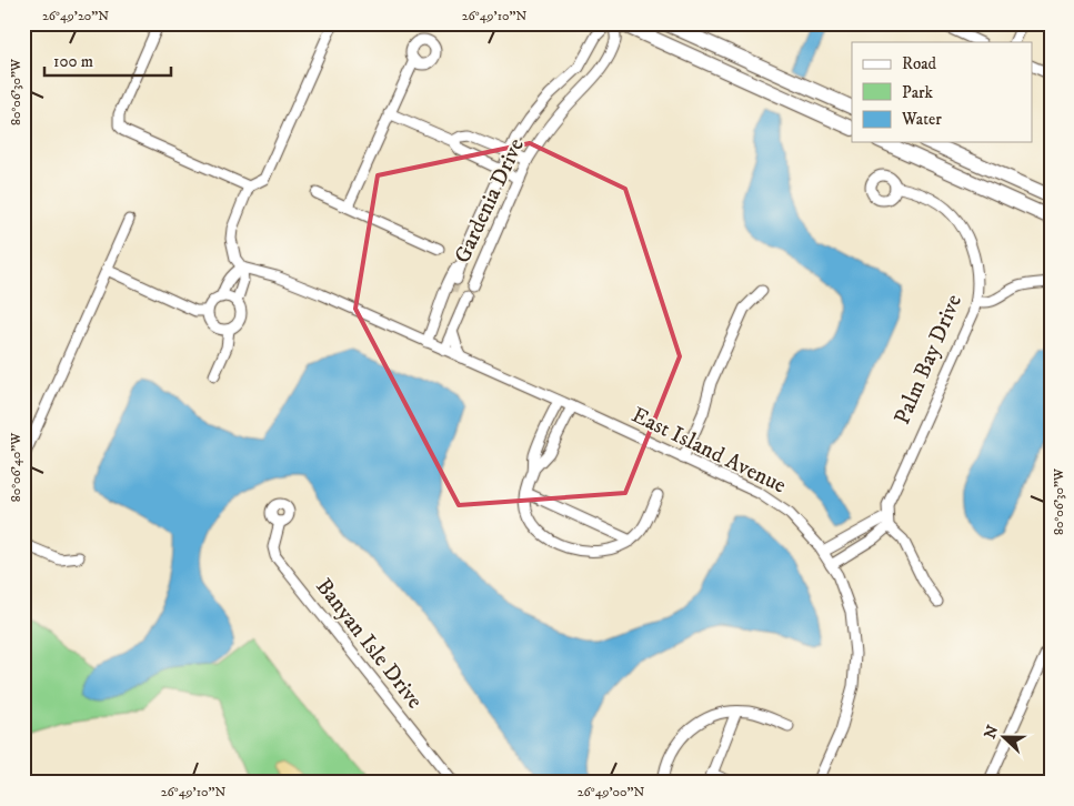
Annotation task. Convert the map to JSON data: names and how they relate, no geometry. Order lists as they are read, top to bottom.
{
  "streets": {
    "street": [
      "Gardenia Drive",
      "Palm Bay Drive",
      "East Island Avenue",
      "Banyan Isle Drive"
    ]
  },
  "crossings": [
    ["Gardenia Drive", "East Island Avenue"]
  ],
  "legend": ["Road", "Park", "Water"],
  "scale_bar": "100 m",
  "north": "left",
  "coordinates": [
    "26°49'20\"N",
    "26°49'10\"N",
    "80°06'30\"W",
    "80°06'40\"W",
    "26°49'00\"N"
  ]
}
